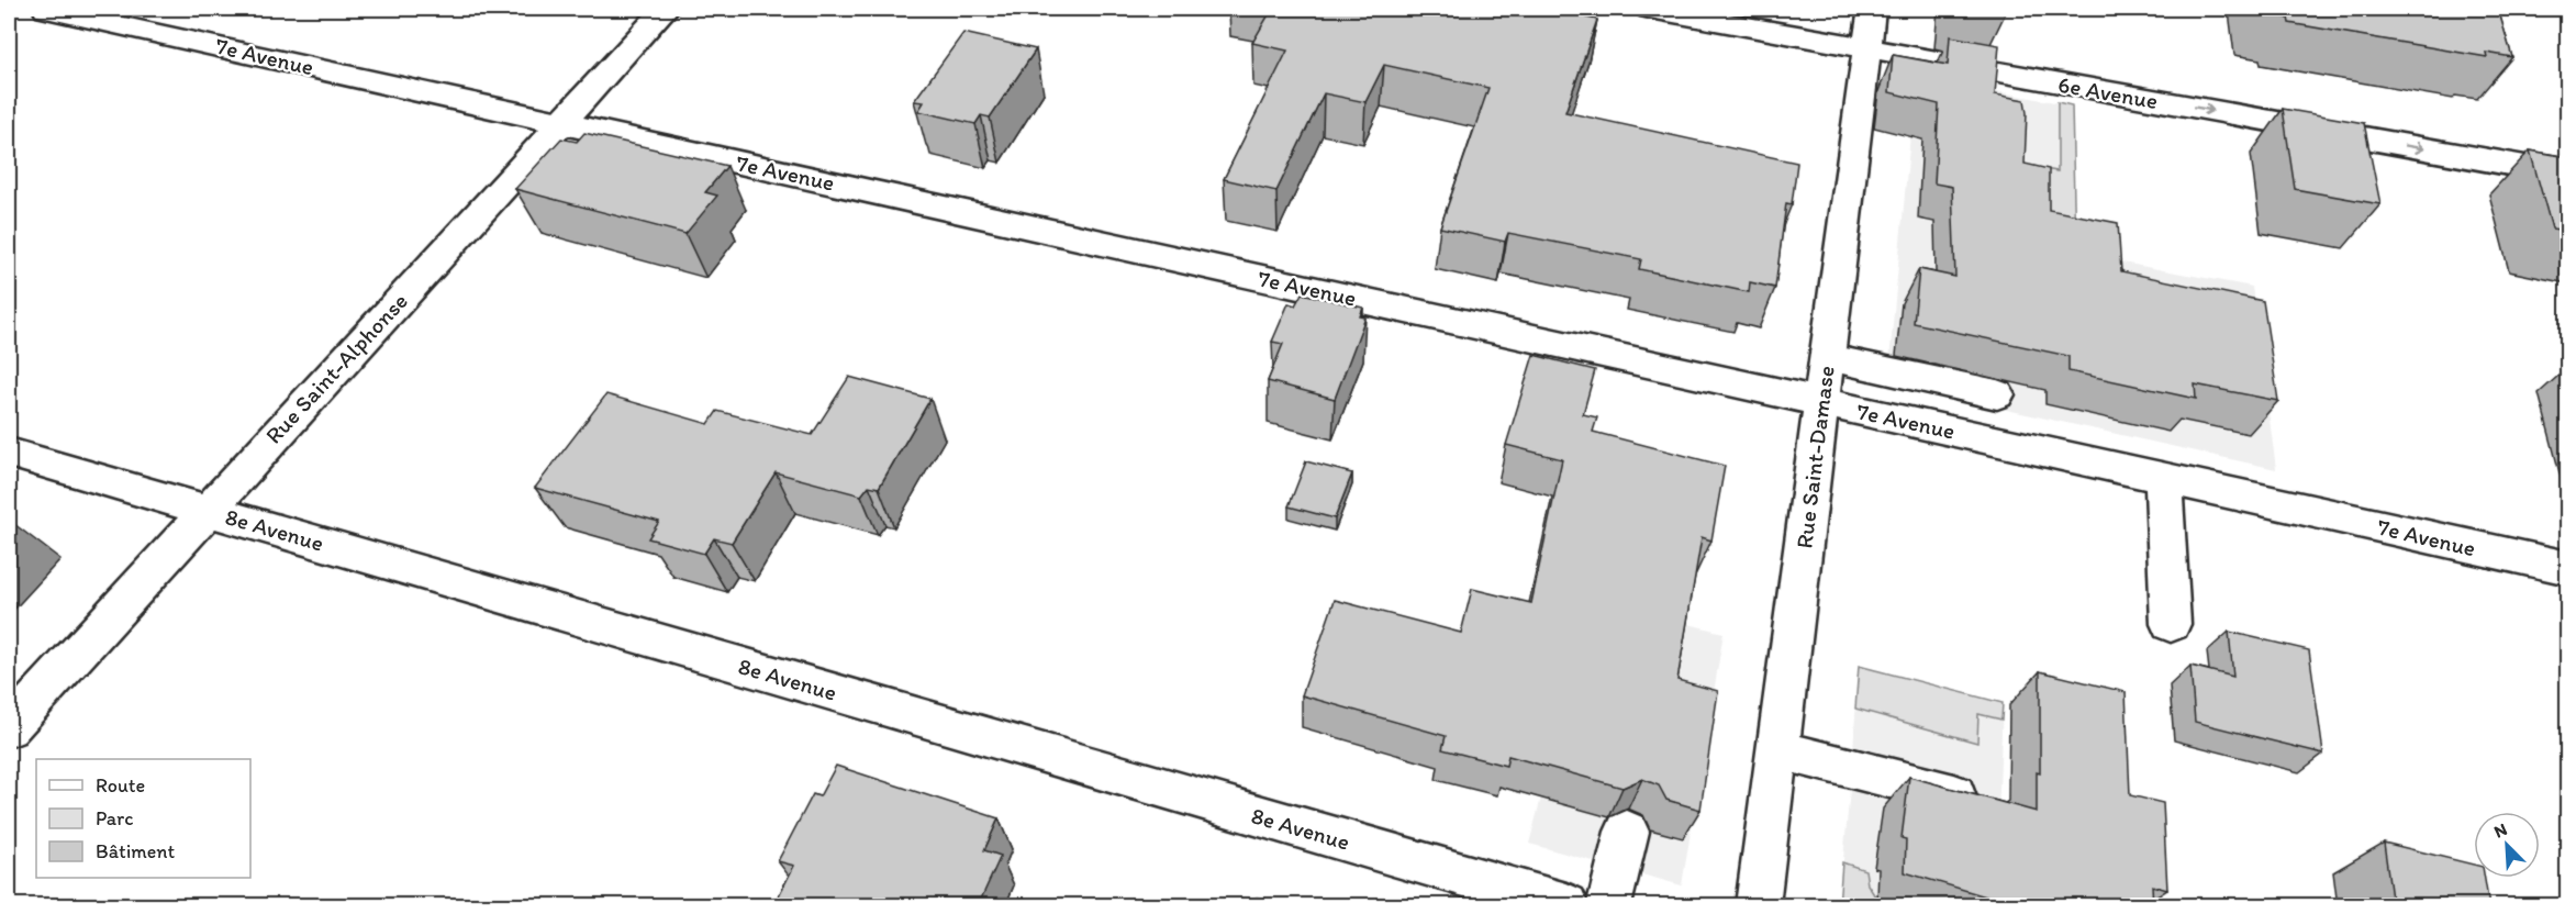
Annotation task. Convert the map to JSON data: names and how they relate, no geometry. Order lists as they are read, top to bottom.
{
  "streets": {
    "street": [
      "7e Avenue",
      "6e Avenue",
      "Rue Saint-Alphonse",
      "Rue Saint-Damase",
      "8e Avenue"
    ]
  },
  "crossings": [
    ["7e Avenue", "Rue Saint-Alphonse"],
    ["7e Avenue", "Rue Saint-Damase"],
    ["6e Avenue", "Rue Saint-Damase"],
    ["Rue Saint-Alphonse", "8e Avenue"]
  ],
  "one_way": ["6e Avenue"],
  "legend": ["Route", "Parc", "Bâtiment"],
  "north": "top left"
}
